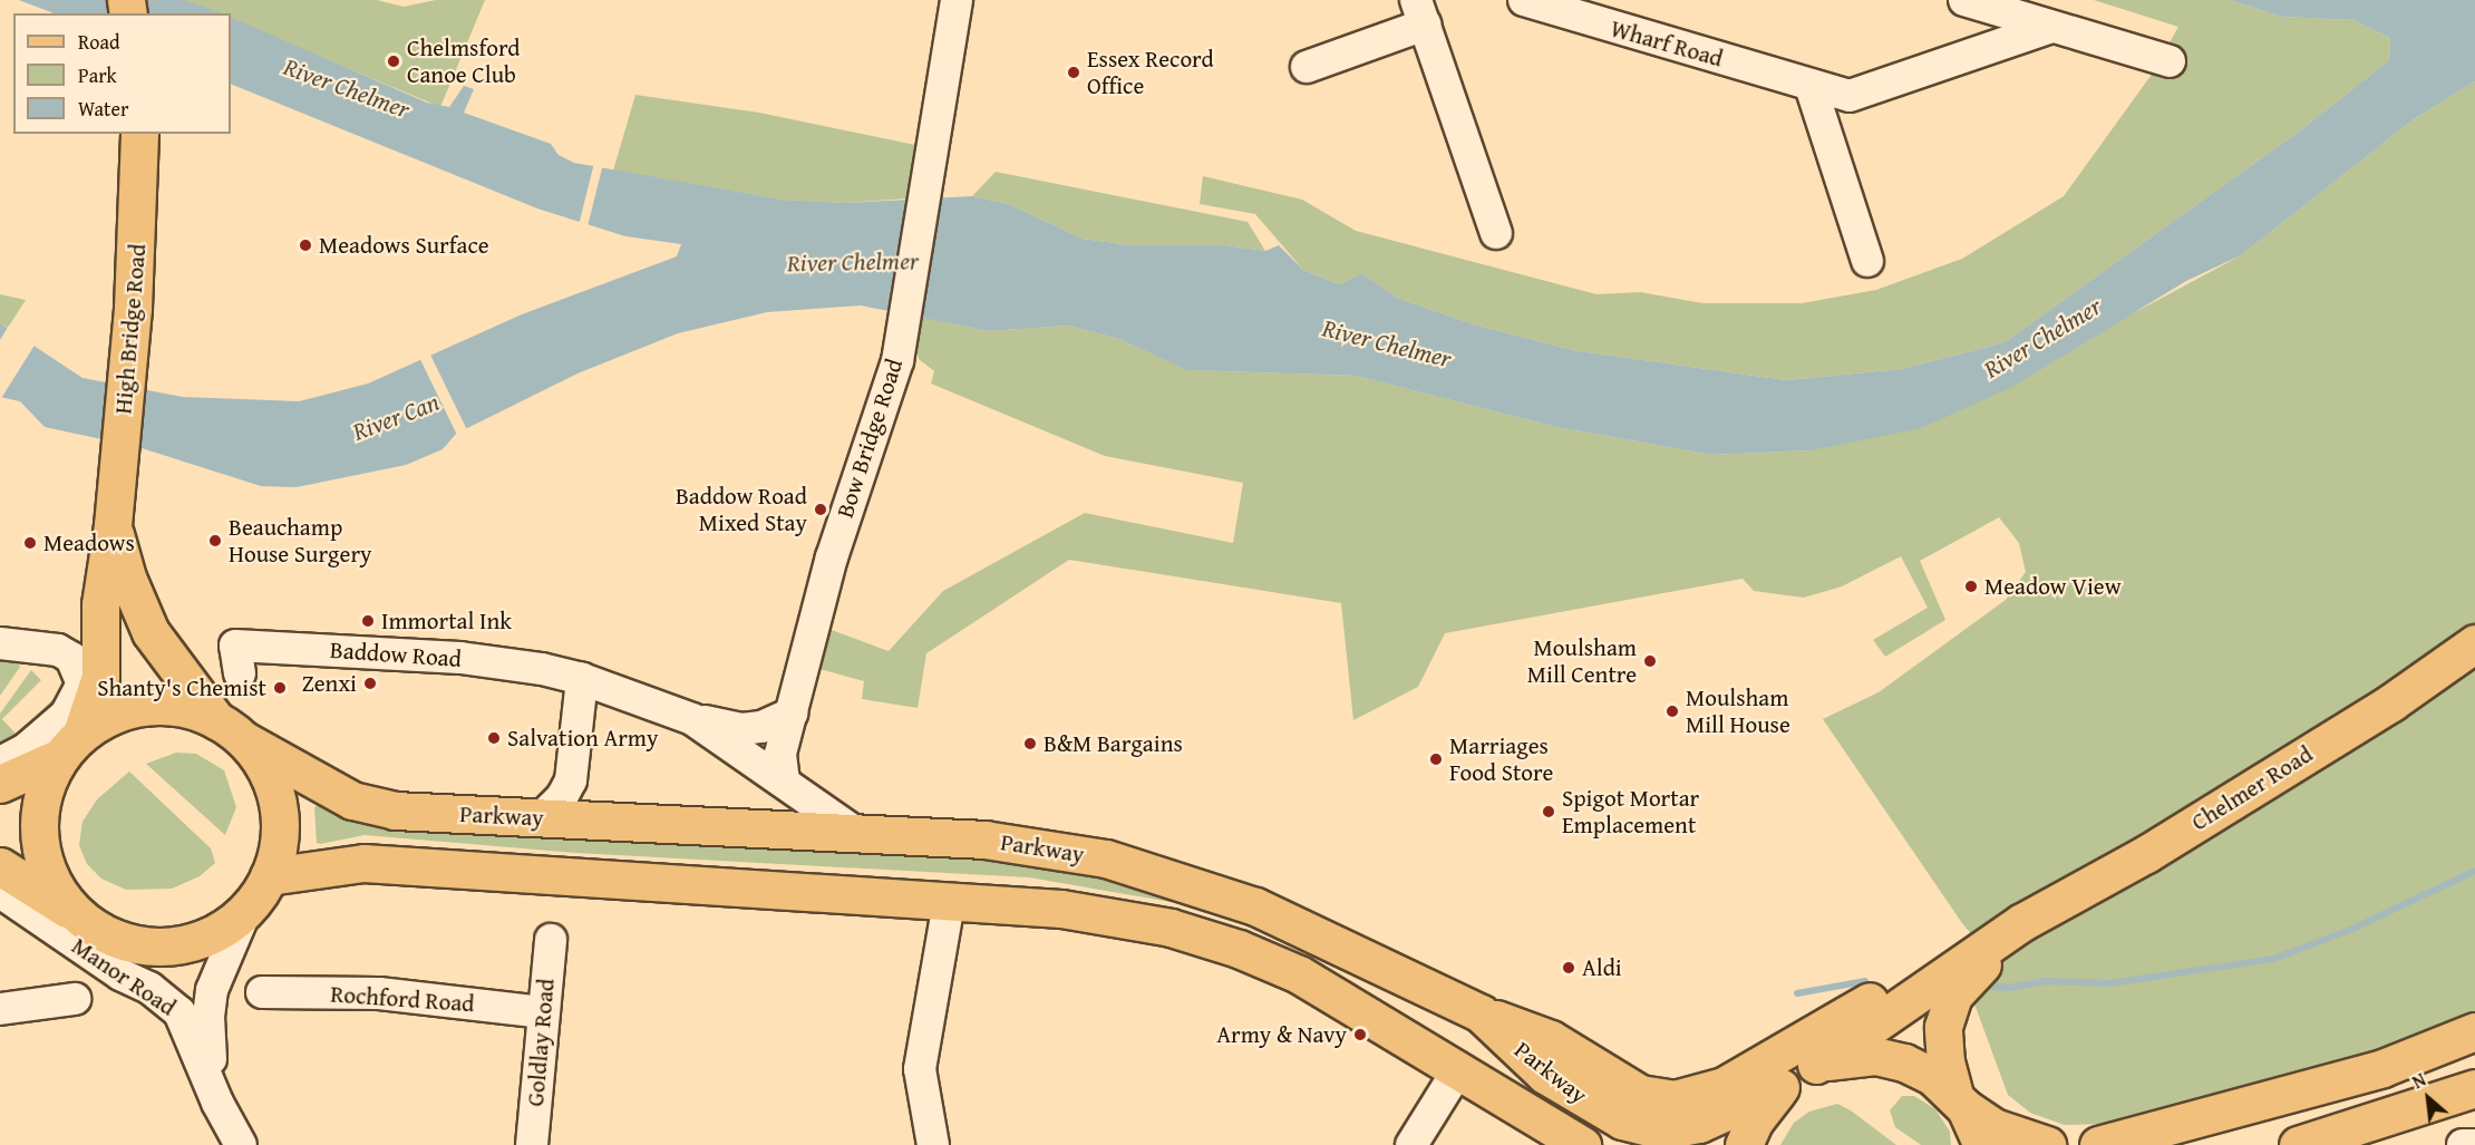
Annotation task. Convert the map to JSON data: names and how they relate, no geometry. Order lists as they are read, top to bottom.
{
  "streets": {
    "main road": ["High Bridge Road", "Chelmer Road", "Parkway"],
    "street": [
      "Wharf Road",
      "Bow Bridge Road",
      "Baddow Road",
      "Manor Road",
      "Rochford Road",
      "Goldlay Road"
    ]
  },
  "crossings": [
    ["High Bridge Road", "Parkway"],
    ["High Bridge Road", "Manor Road"],
    ["Bow Bridge Road", "Baddow Road"],
    ["Baddow Road", "Parkway"],
    ["Chelmer Road", "Parkway"],
    ["Parkway", "Manor Road"],
    ["Rochford Road", "Goldlay Road"]
  ],
  "water": ["River Chelmer", "River Can"],
  "places": [
    "Chelmsford Canoe Club",
    "Essex Record Office",
    "Meadows Surface",
    "Baddow Road Mixed Stay",
    "Beauchamp House Surgery",
    "Meadows",
    "Meadow View",
    "Immortal Ink",
    "Moulsham Mill Centre",
    "Zenxi",
    "Shanty's Chemist",
    "Moulsham Mill House",
    "Salvation Army",
    "B&M Bargains",
    "Marriages Food Store",
    "Spigot Mortar Emplacement",
    "Aldi",
    "Army & Navy"
  ],
  "legend": ["Road", "Park", "Water"],
  "north": "top left"
}
